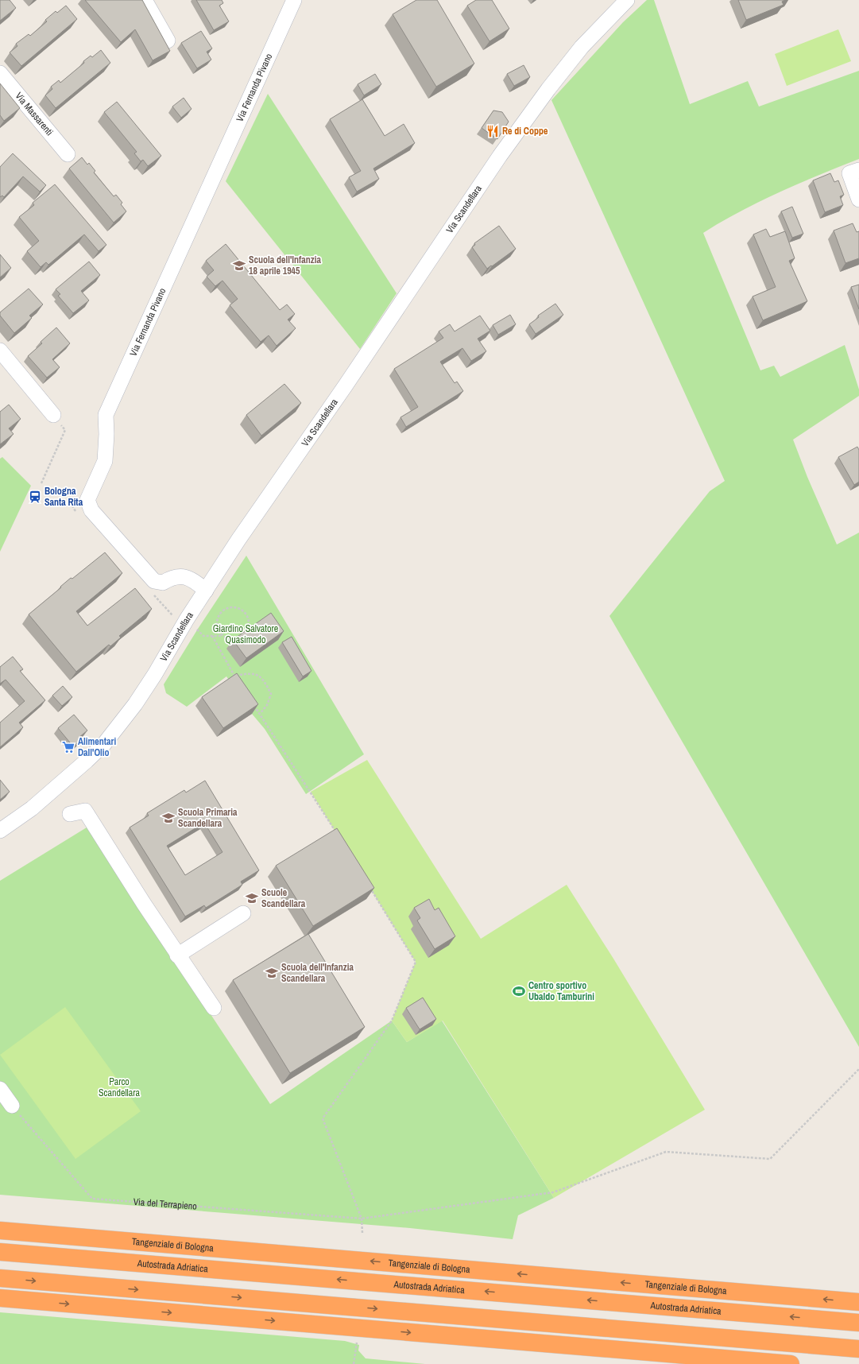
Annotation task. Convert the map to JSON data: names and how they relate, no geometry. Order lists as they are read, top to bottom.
{
  "streets": {
    "highway": ["Tangenziale di Bologna", "Autostrada Adriatica"],
    "street": ["Via Fernanda Pivano", "Via Massarenti", "Via Scandellara"],
    "path": ["Via del Terrapieno"]
  },
  "crossings": [
    ["Via Fernanda Pivano", "Via Scandellara"]
  ],
  "parks": ["Giardino Salvatore Quasimodo", "Parco Scandellara"],
  "places": {
    "restaurant": ["Re di Coppe"],
    "school or university": [
      "Scuola dell'Infanzia 18 aprile 1945",
      "Scuola Primaria Scandellara",
      "Scuole Scandellara",
      "Scuola dell'Infanzia Scandellara"
    ],
    "station": ["Bologna Santa Rita"],
    "supermarket": ["Alimentari Dall'Olio"],
    "sports": ["Centro sportivo Ubaldo Tamburini"]
  }
}
